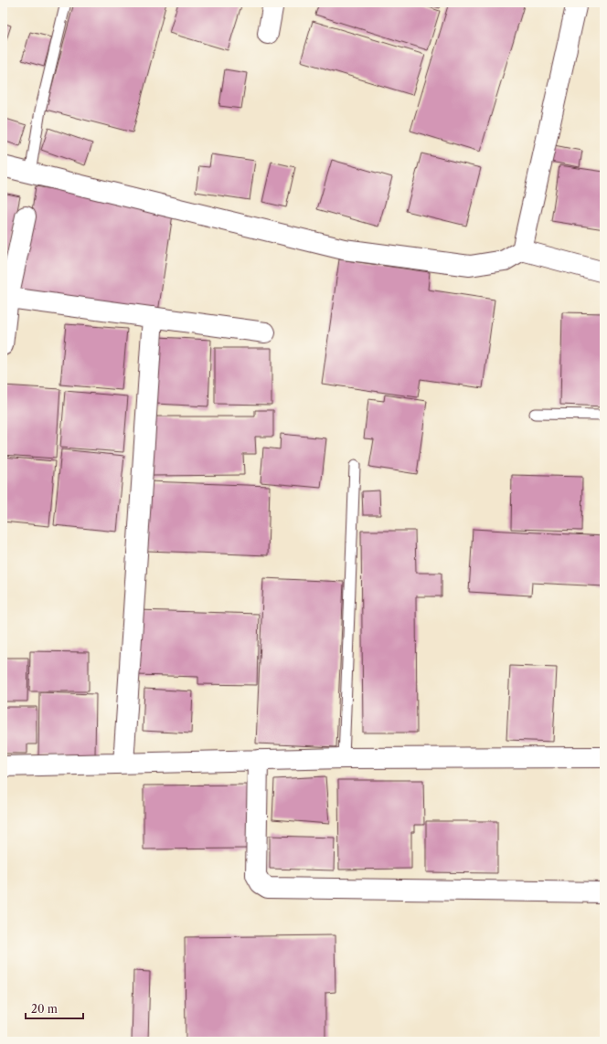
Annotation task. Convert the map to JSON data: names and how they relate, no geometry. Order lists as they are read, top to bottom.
{
  "scale_bar": "20 m"
}
